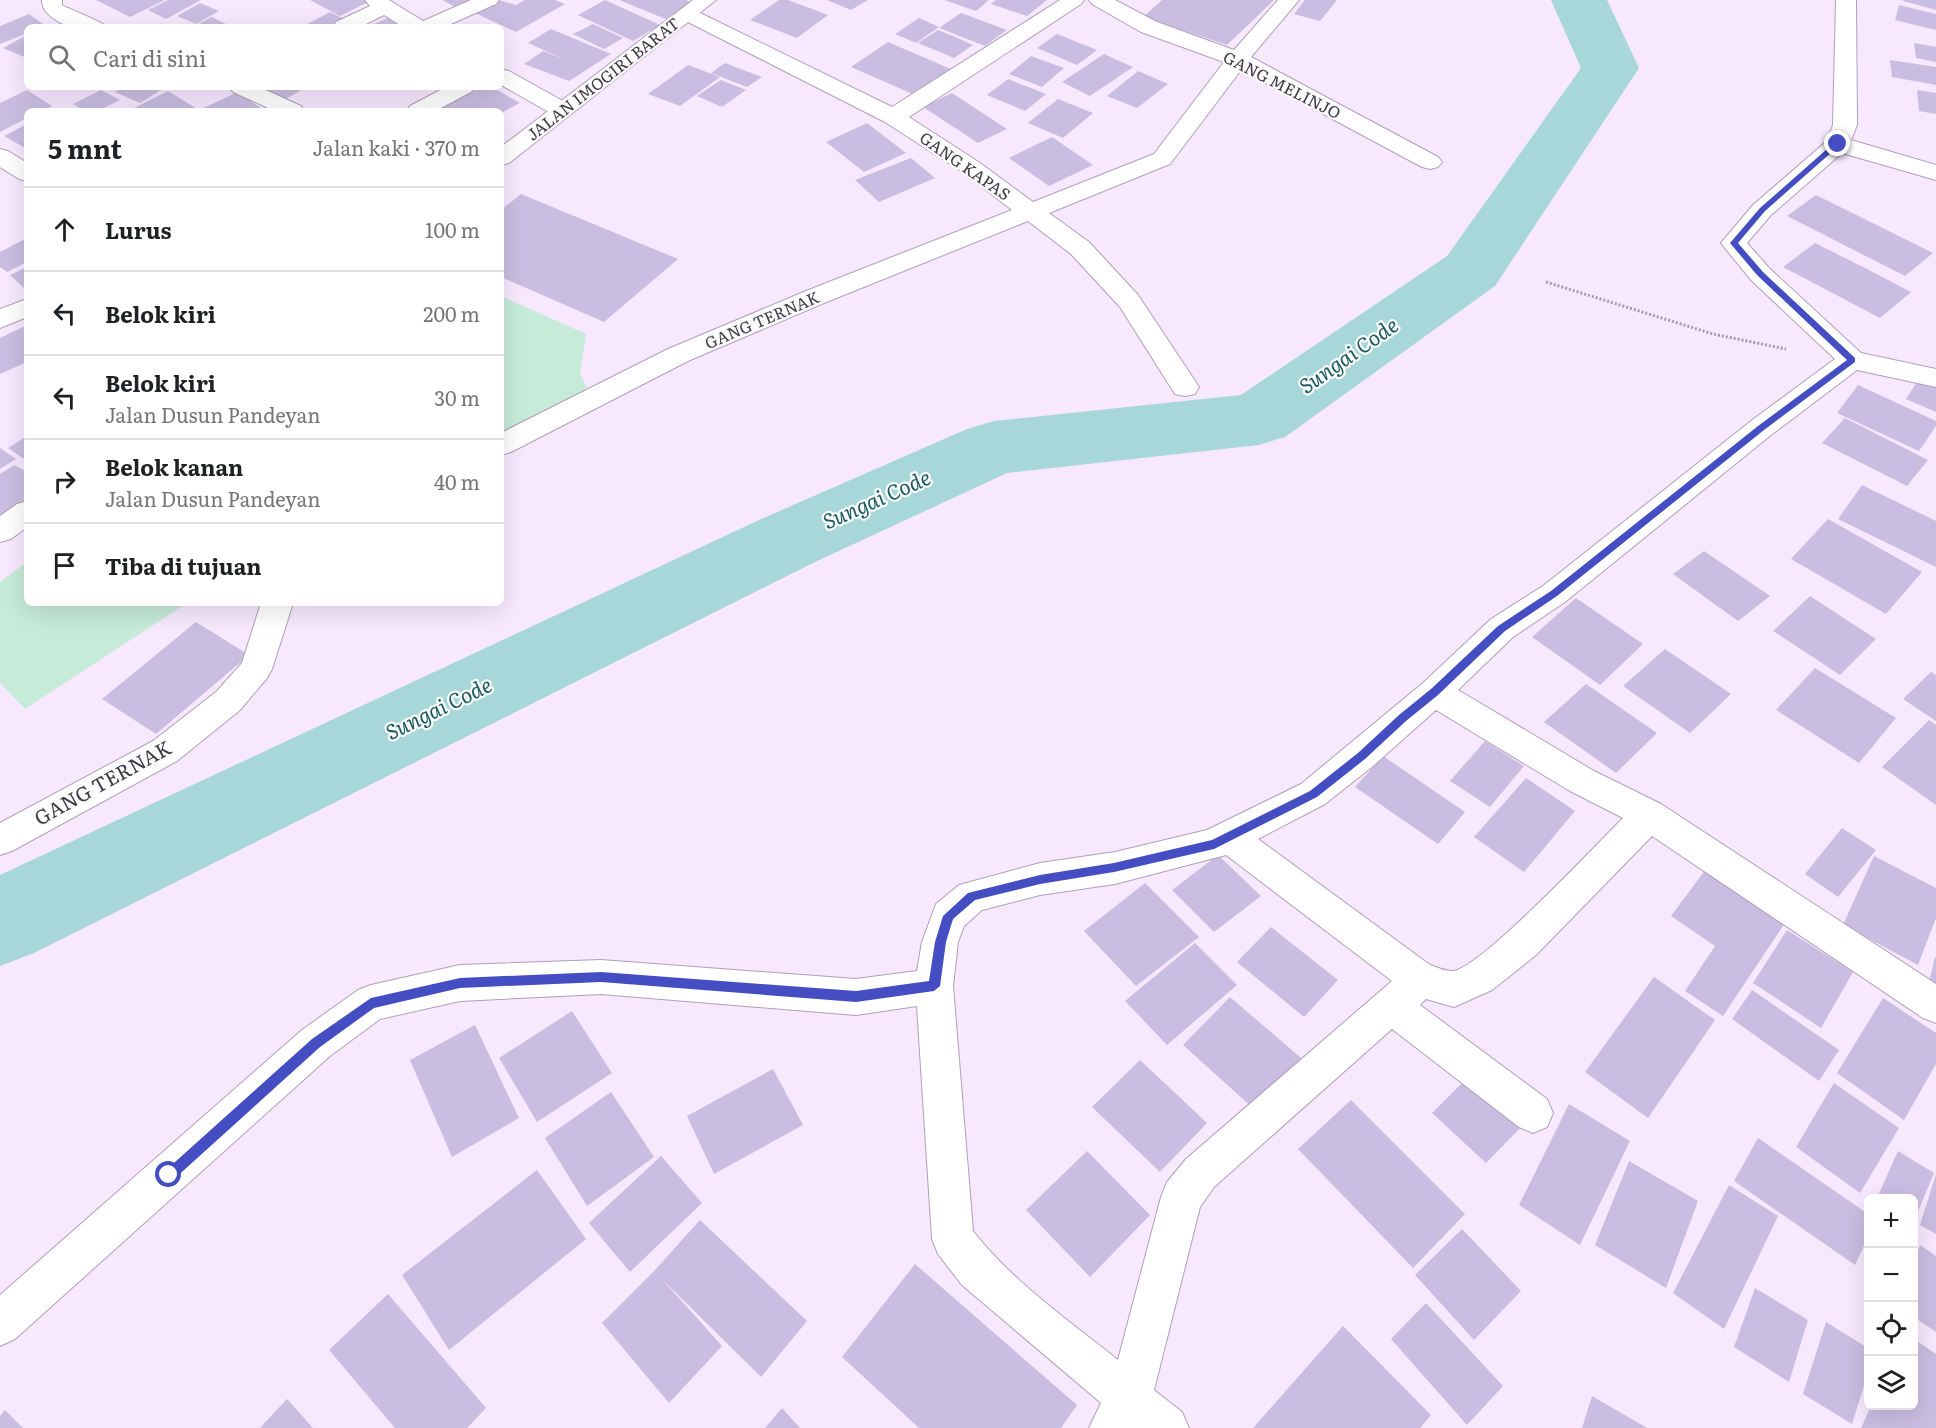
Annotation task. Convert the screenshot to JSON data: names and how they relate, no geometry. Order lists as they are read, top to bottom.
{
  "streets": {
    "street": [
      "JALAN IMOGIRI BARAT",
      "GANG MELINJO",
      "GANG KAPAS",
      "GANG TERNAK"
    ]
  },
  "crossings": [
    ["JALAN IMOGIRI BARAT", "GANG KAPAS"],
    ["GANG MELINJO", "GANG TERNAK"],
    ["GANG KAPAS", "GANG TERNAK"]
  ],
  "water": ["Sungai Code"],
  "page": {
    "search": "Cari di sini",
    "heading": ["5 mnt", "Jalan kaki · 370 m"],
    "list": [
      ["Lurus", "100 m"],
      ["Belok kiri", "200 m"],
      ["Belok kiri", "Jalan Dusun Pandeyan", "30 m"],
      ["Belok kanan", "Jalan Dusun Pandeyan", "40 m"],
      "Tiba di tujuan"
    ],
    "map_buttons": ["+", "−"]
  }
}
